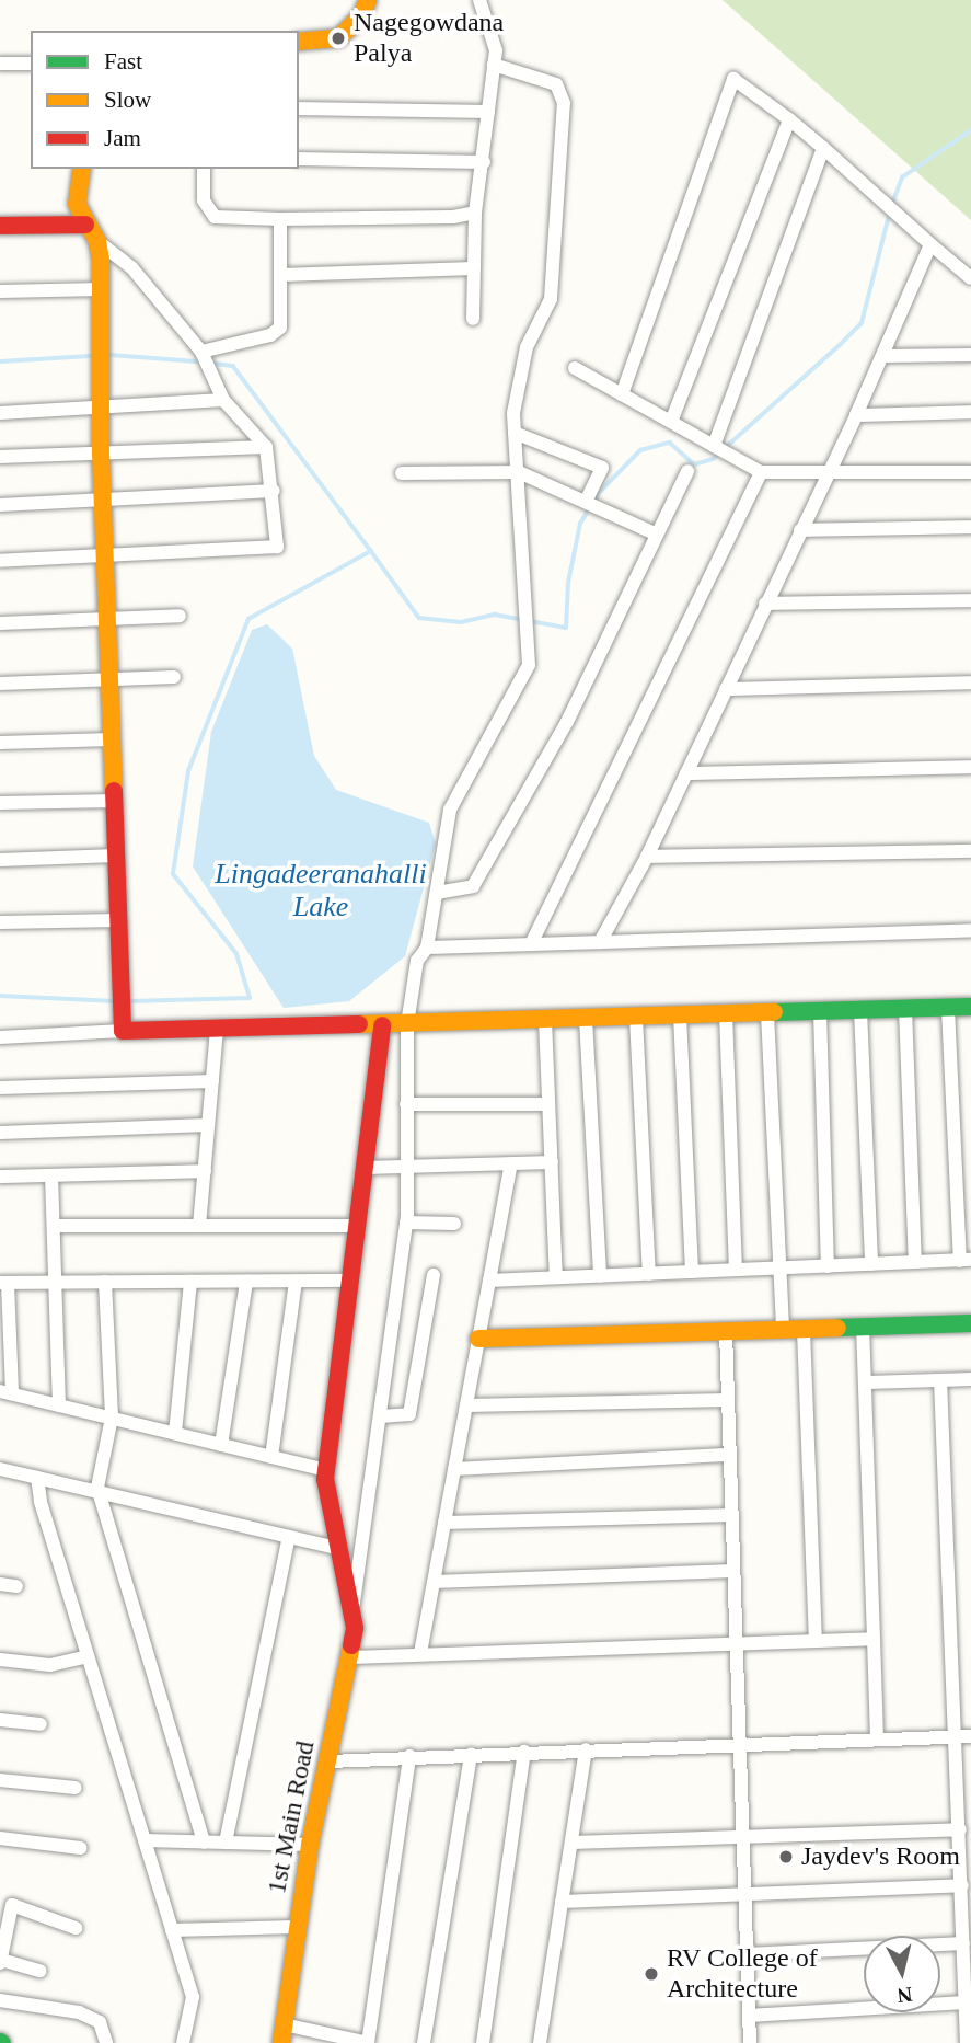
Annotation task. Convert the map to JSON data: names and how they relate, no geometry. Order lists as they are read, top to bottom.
{
  "streets": {
    "street": ["1st Main Road"]
  },
  "water": ["Lingadeeranahalli Lake"],
  "places": ["Nagegowdana Palya", "Jaydev's Room", "RV College of Architecture"],
  "legend": ["Fast", "Slow", "Jam"],
  "north": "bottom"
}
